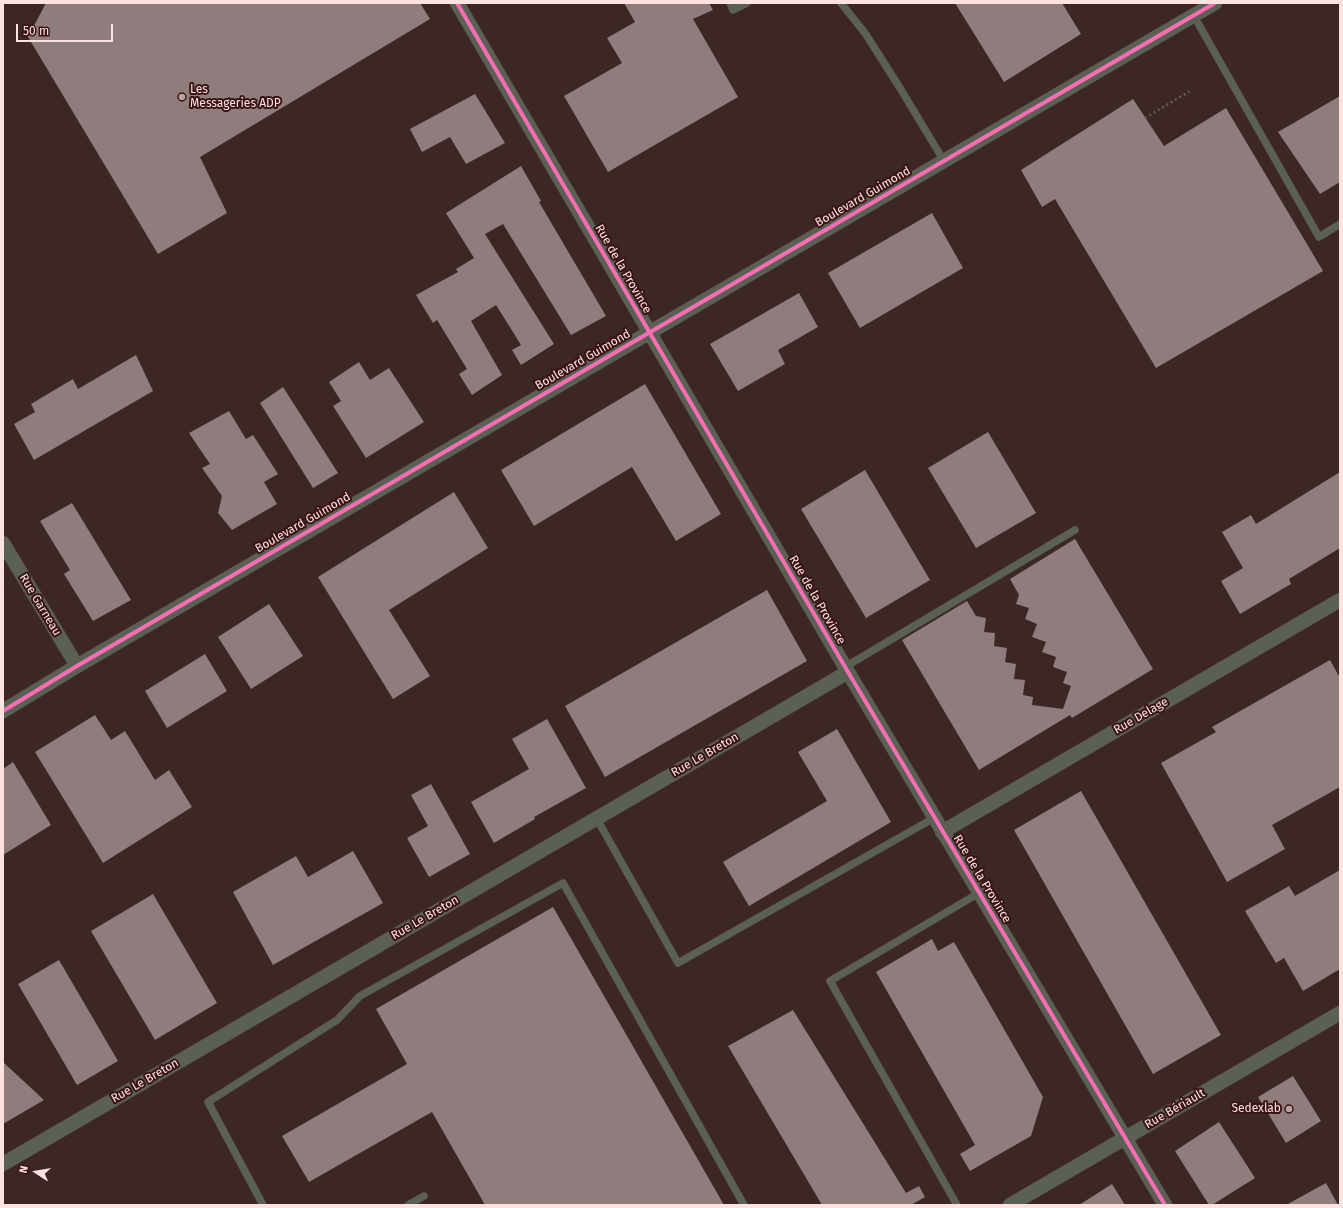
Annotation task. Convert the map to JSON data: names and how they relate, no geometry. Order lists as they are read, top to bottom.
{
  "streets": {
    "street": [
      "Boulevard Guimond",
      "Rue de la Province",
      "Rue Garneau",
      "Rue Delage",
      "Rue Le Breton",
      "Rue Bériault"
    ]
  },
  "crossings": [
    ["Boulevard Guimond", "Rue de la Province"],
    ["Boulevard Guimond", "Rue Garneau"],
    ["Rue de la Province", "Rue Delage"],
    ["Rue de la Province", "Rue Le Breton"],
    ["Rue de la Province", "Rue Bériault"]
  ],
  "places": ["Les Messageries ADP", "Sedexlab"],
  "scale_bar": "50 m",
  "north": "left"
}
